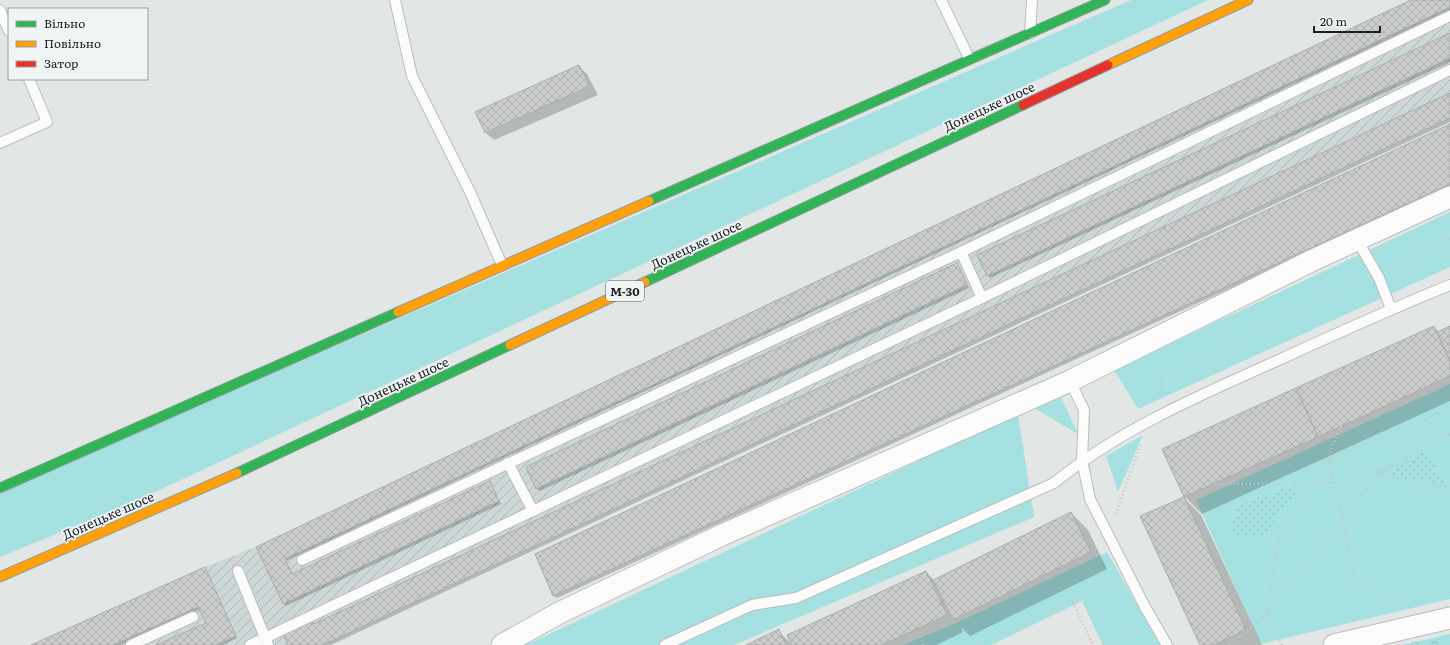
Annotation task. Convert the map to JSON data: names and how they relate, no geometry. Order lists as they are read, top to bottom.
{
  "streets": {
    "highway": ["Донецьке шосе", "М-30"]
  },
  "legend": ["Вільно", "Повільно", "Затор"],
  "scale_bar": "20 m"
}
